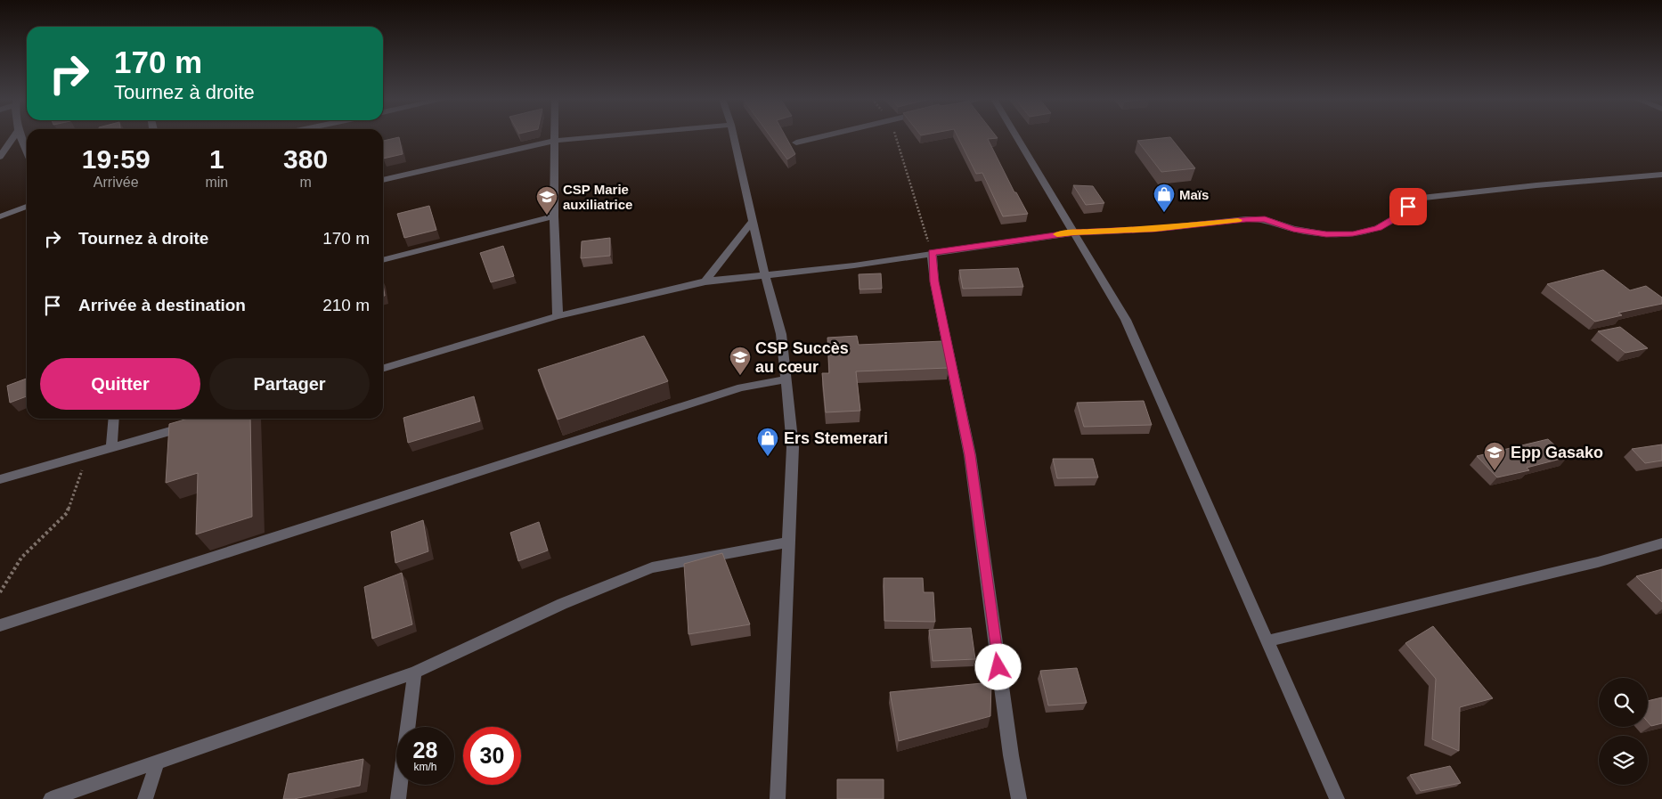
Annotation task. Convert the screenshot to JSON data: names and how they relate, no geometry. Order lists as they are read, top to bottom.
{
  "places": {
    "shop": ["Maïs", "Ers Stemerari"],
    "school or university": ["CSP Marie auxiliatrice", "CSP Succès au cœur", "Epp Gasako"]
  },
  "page": {
    "turn": ["170 m", "Tournez à droite"],
    "eta": [
      "19:59",
      "Arrivée",
      "1",
      "min",
      "380",
      "m"
    ],
    "list": [
      {
        "name": "Tournez à droite",
        "value": "170 m"
      },
      {
        "name": "Arrivée à destination",
        "value": "210 m"
      }
    ],
    "buttons": ["Quitter", "Partager"],
    "speed": "28 km/h",
    "limit": "30"
  }
}
